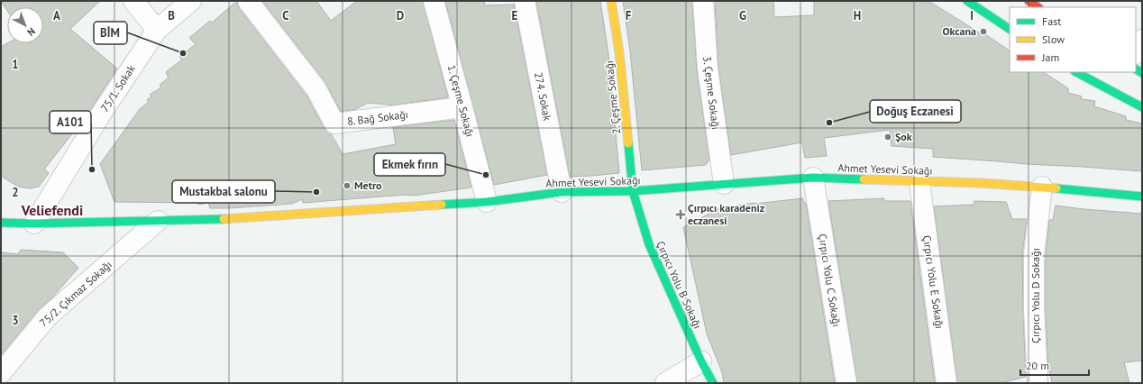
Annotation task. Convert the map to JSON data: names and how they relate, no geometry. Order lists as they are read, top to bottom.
{
  "streets": {
    "street": [
      "75/1. Sokak",
      "3. Çeşme Sokağı",
      "274. Sokak",
      "2. Çeşme Sokağı",
      "1. Çeşme Sokağı",
      "8. Bağ Sokağı",
      "Ahmet Yesevi Sokağı",
      "Çırpıcı Yolu C Sokağı",
      "Çırpıcı Yolu E Sokağı",
      "Çırpıcı Yolu B Sokağı",
      "75/2. Çıkmaz Sokağı",
      "Çırpıcı Yolu D Sokağı"
    ]
  },
  "crossings": [
    ["75/1. Sokak", "Ahmet Yesevi Sokağı"],
    ["3. Çeşme Sokağı", "Ahmet Yesevi Sokağı"],
    ["274. Sokak", "Ahmet Yesevi Sokağı"],
    ["2. Çeşme Sokağı", "Ahmet Yesevi Sokağı"],
    ["2. Çeşme Sokağı", "Çırpıcı Yolu B Sokağı"],
    ["1. Çeşme Sokağı", "8. Bağ Sokağı"],
    ["1. Çeşme Sokağı", "Ahmet Yesevi Sokağı"],
    ["Ahmet Yesevi Sokağı", "Çırpıcı Yolu C Sokağı"],
    ["Ahmet Yesevi Sokağı", "Çırpıcı Yolu E Sokağı"],
    ["Ahmet Yesevi Sokağı", "Çırpıcı Yolu B Sokağı"],
    ["Ahmet Yesevi Sokağı", "75/2. Çıkmaz Sokağı"],
    ["Ahmet Yesevi Sokağı", "Çırpıcı Yolu D Sokağı"]
  ],
  "districts": ["Veliefendi"],
  "places": {
    "other": [
      "Okcana",
      "BİM",
      "Doğuş Eczanesi",
      "Şok",
      "A101",
      "Ekmek fırın",
      "Metro",
      "Mustakbal salonu"
    ],
    "health": ["Çırpıcı karadeniz eczanesi"]
  },
  "legend": ["Fast", "Slow", "Jam"],
  "scale_bar": "20 m",
  "north": "bottom right",
  "grid": {
    "columns": [
      "A",
      "B",
      "C",
      "D",
      "E",
      "F",
      "G",
      "H",
      "I"
    ],
    "rows": ["1", "2", "3"]
  }
}
